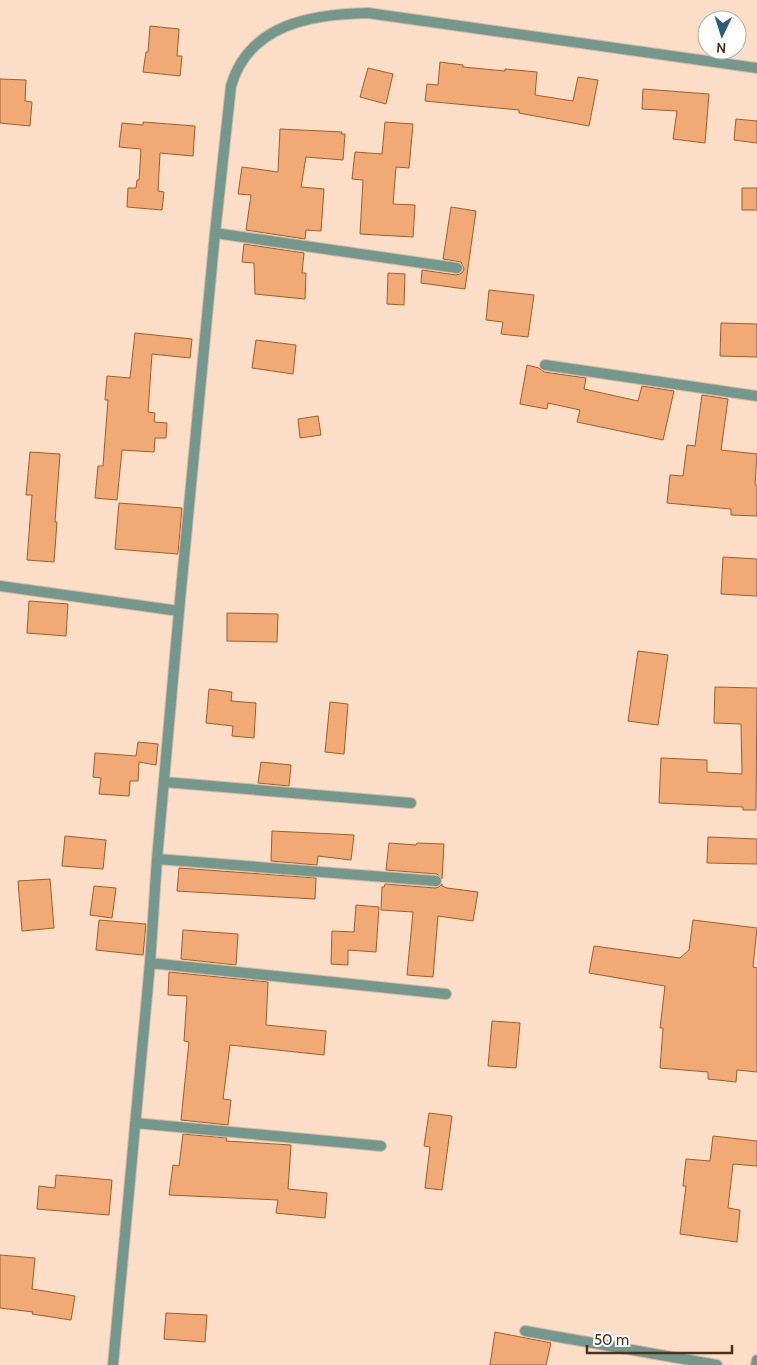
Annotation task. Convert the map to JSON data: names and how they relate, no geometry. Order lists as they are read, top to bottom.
{
  "scale_bar": "50 m",
  "north": "bottom"
}
